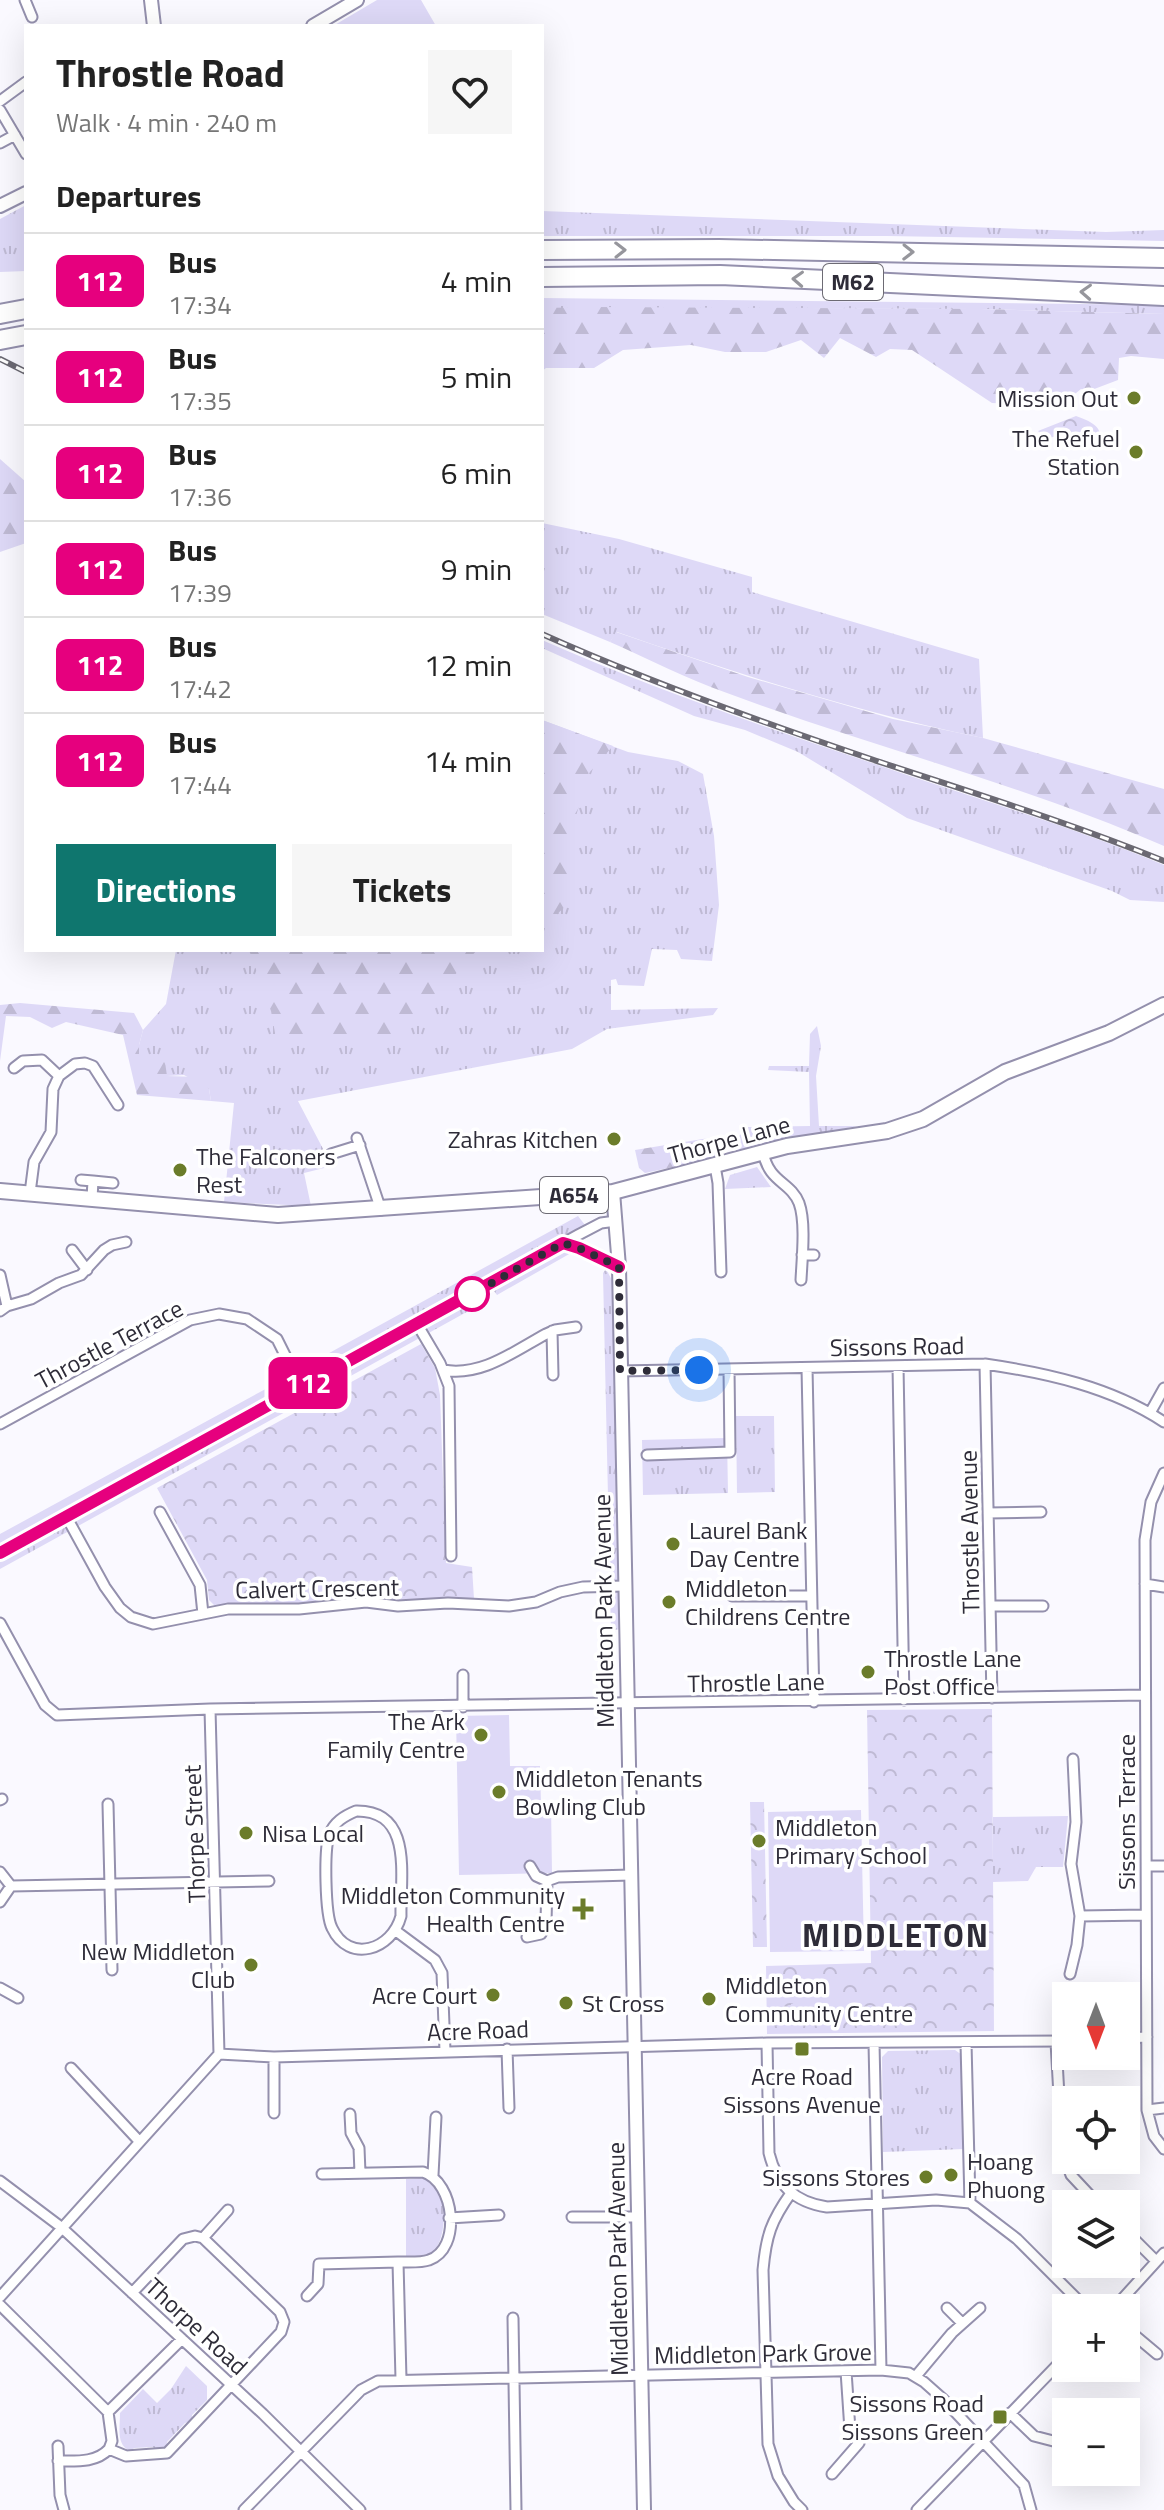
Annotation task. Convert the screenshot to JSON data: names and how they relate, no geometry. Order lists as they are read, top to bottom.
{
  "streets": {
    "highway": ["M62"],
    "main road": ["Thorpe Lane", "A654"],
    "street": [
      "Throstle Terrace",
      "Sissons Road",
      "Throstle Avenue",
      "Calvert Crescent",
      "Middleton Park Avenue",
      "Throstle Lane",
      "Sissons Terrace",
      "Thorpe Street",
      "Acre Road",
      "Thorpe Road",
      "Middleton Park Grove"
    ]
  },
  "crossings": [
    ["Thorpe Lane", "A654"],
    ["Thorpe Lane", "Middleton Park Avenue"],
    ["Sissons Road", "Throstle Avenue"],
    ["Sissons Road", "Middleton Park Avenue"],
    ["Throstle Avenue", "Throstle Lane"],
    ["Calvert Crescent", "Middleton Park Avenue"],
    ["Middleton Park Avenue", "Throstle Lane"],
    ["Middleton Park Avenue", "Acre Road"],
    ["Middleton Park Avenue", "Middleton Park Grove"],
    ["Throstle Lane", "Sissons Terrace"],
    ["Throstle Lane", "Thorpe Street"],
    ["Thorpe Street", "Acre Road"],
    ["Thorpe Road", "Middleton Park Grove"]
  ],
  "districts": ["MIDDLETON"],
  "places": {
    "other": [
      "Mission Out",
      "The Refuel Station",
      "Zahras Kitchen",
      "The Falconers Rest",
      "Laurel Bank Day Centre",
      "Middleton Childrens Centre",
      "Throstle Lane Post Office",
      "The Ark Family Centre",
      "Middleton Tenants Bowling Club",
      "Nisa Local",
      "Middleton Primary School",
      "New Middleton Club",
      "Acre Court",
      "Middleton Community Centre",
      "St Cross",
      "Hoang Phuong",
      "Sissons Stores"
    ],
    "health": ["Middleton Community Health Centre"],
    "transit": ["Acre Road Sissons Avenue", "Sissons Road Sissons Green"]
  },
  "lines": ["bus line 112"],
  "north": "bottom",
  "page": {
    "on_map": "112",
    "heading": [
      ["Throstle Road", "Walk · 4 min · 240 m"],
      "Departures"
    ],
    "list": [
      {
        "mark": "112",
        "name": "Bus",
        "note": "17:34",
        "value": "4 min"
      },
      {
        "mark": "112",
        "name": "Bus",
        "note": "17:35",
        "value": "5 min"
      },
      {
        "mark": "112",
        "name": "Bus",
        "note": "17:36",
        "value": "6 min"
      },
      {
        "mark": "112",
        "name": "Bus",
        "note": "17:39",
        "value": "9 min"
      },
      {
        "mark": "112",
        "name": "Bus",
        "note": "17:42",
        "value": "12 min"
      },
      {
        "mark": "112",
        "name": "Bus",
        "note": "17:44",
        "value": "14 min"
      }
    ],
    "buttons": ["Directions", "Tickets"],
    "map_buttons": ["+", "−"]
  }
}
